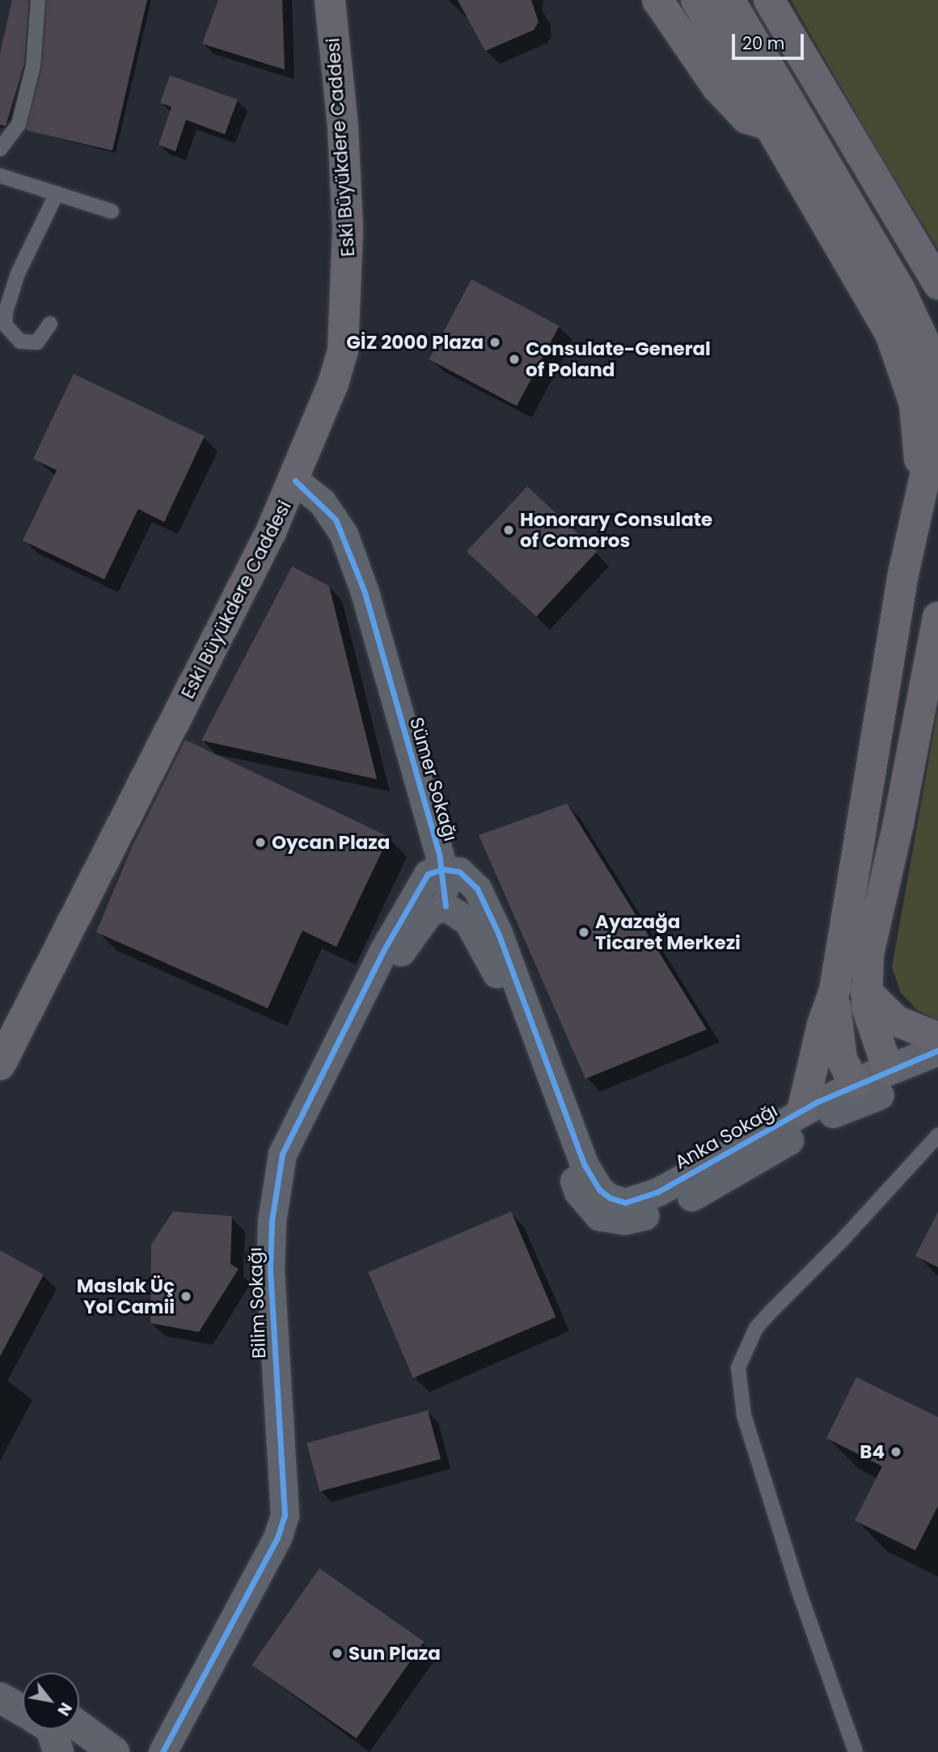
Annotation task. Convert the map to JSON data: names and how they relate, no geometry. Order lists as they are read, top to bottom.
{
  "streets": {
    "main road": ["Eski Büyükdere Caddesi"],
    "street": ["Sümer Sokağı", "Anka Sokağı", "Bilim Sokağı"]
  },
  "crossings": [
    ["Eski Büyükdere Caddesi", "Sümer Sokağı"],
    ["Sümer Sokağı", "Anka Sokağı"],
    ["Sümer Sokağı", "Bilim Sokağı"]
  ],
  "places": [
    "GİZ 2000 Plaza",
    "Consulate-General of Poland",
    "Honorary Consulate of Comoros",
    "Oycan Plaza",
    "Ayazağa Ticaret Merkezi",
    "Maslak Üç Yol Camii",
    "B4",
    "Sun Plaza"
  ],
  "scale_bar": "20 m",
  "north": "bottom right"
}
